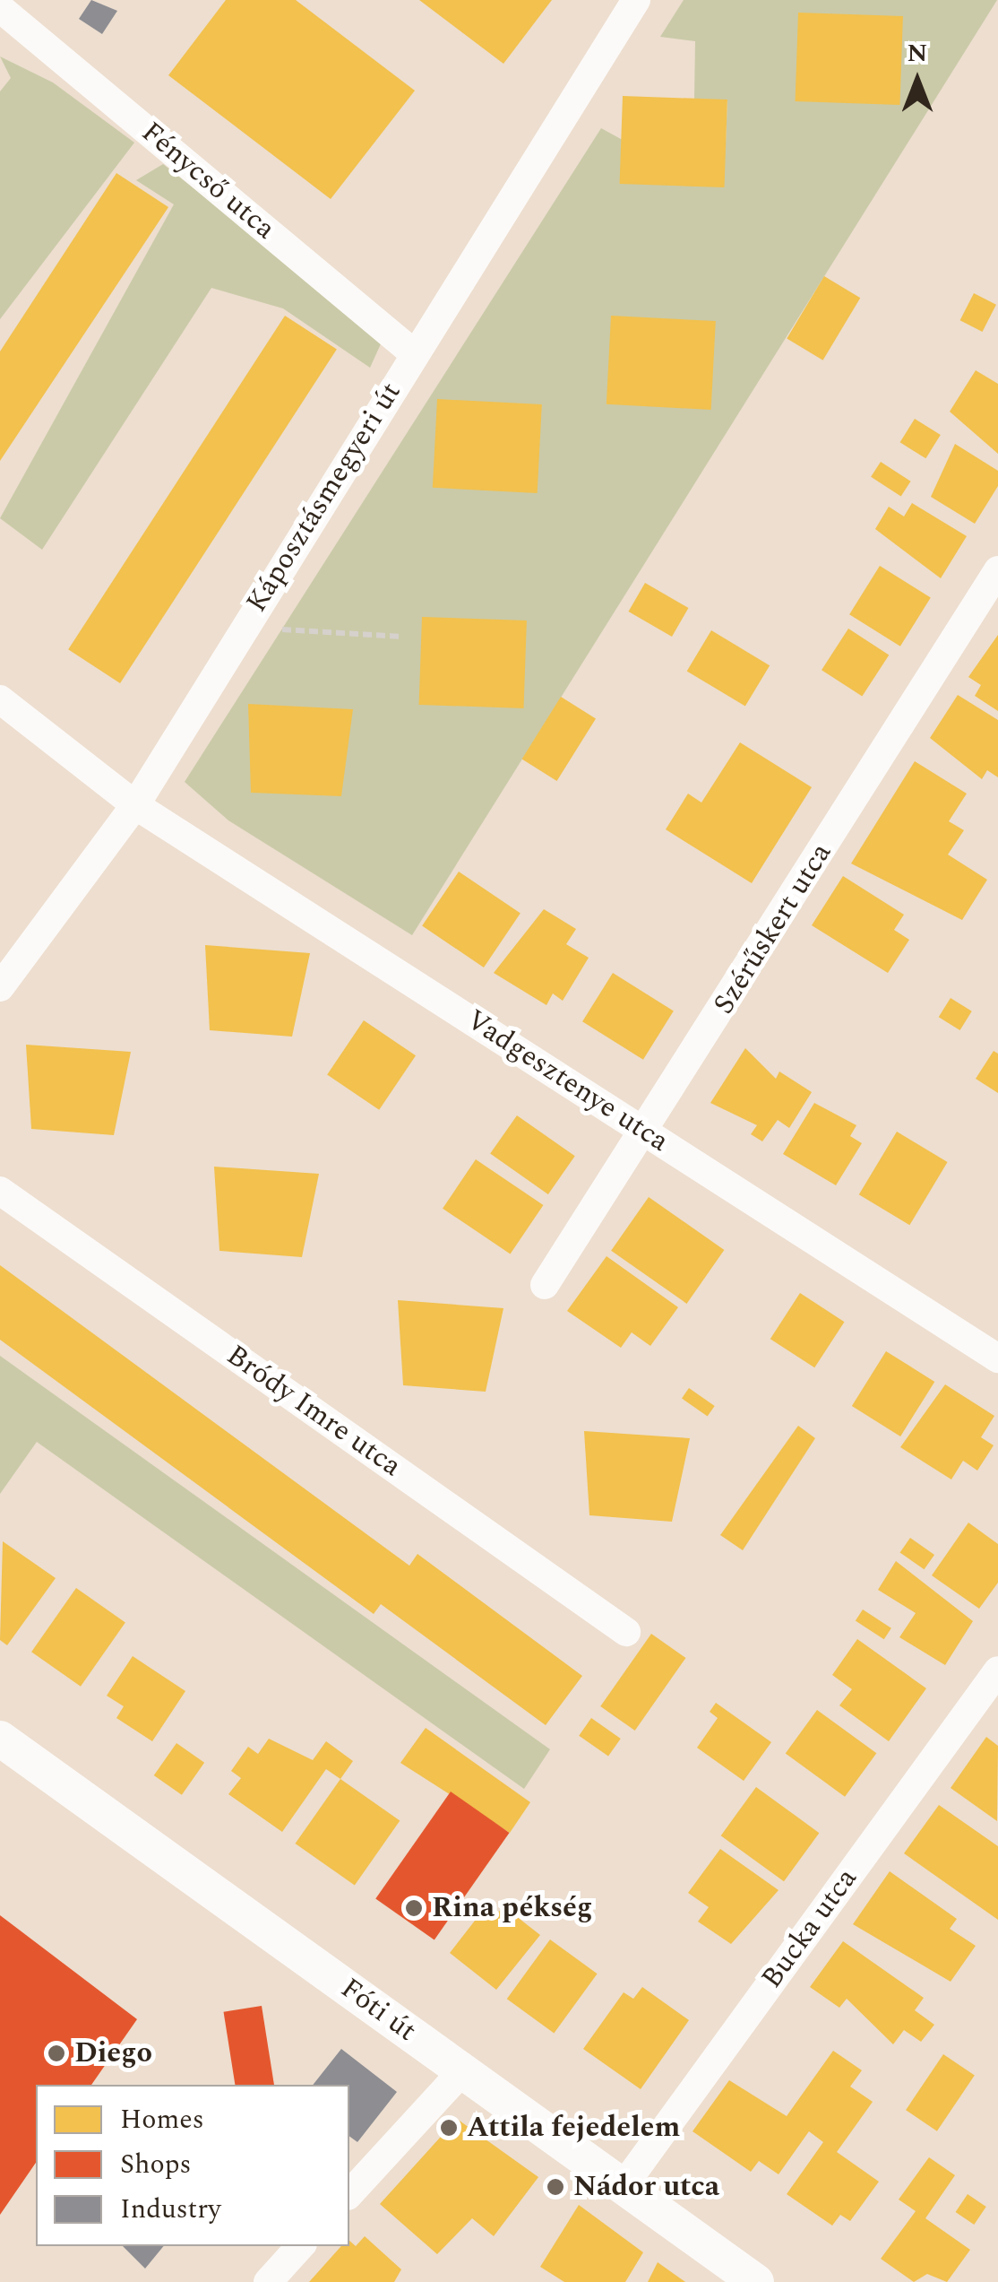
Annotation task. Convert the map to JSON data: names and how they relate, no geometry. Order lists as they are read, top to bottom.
{
  "streets": {
    "street": [
      "Fénycső utca",
      "Káposztásmegyeri út",
      "Szérűskert utca",
      "Vadgesztenye utca",
      "Bródy Imre utca",
      "Bucka utca",
      "Fóti út"
    ]
  },
  "crossings": [
    ["Fénycső utca", "Káposztásmegyeri út"],
    ["Káposztásmegyeri út", "Vadgesztenye utca"],
    ["Szérűskert utca", "Vadgesztenye utca"],
    ["Bucka utca", "Fóti út"]
  ],
  "places": [
    "Rina pékség",
    "Diego",
    "Attila fejedelem",
    "Nádor utca"
  ],
  "legend": ["Homes", "Shops", "Industry"],
  "north": "top"
}
